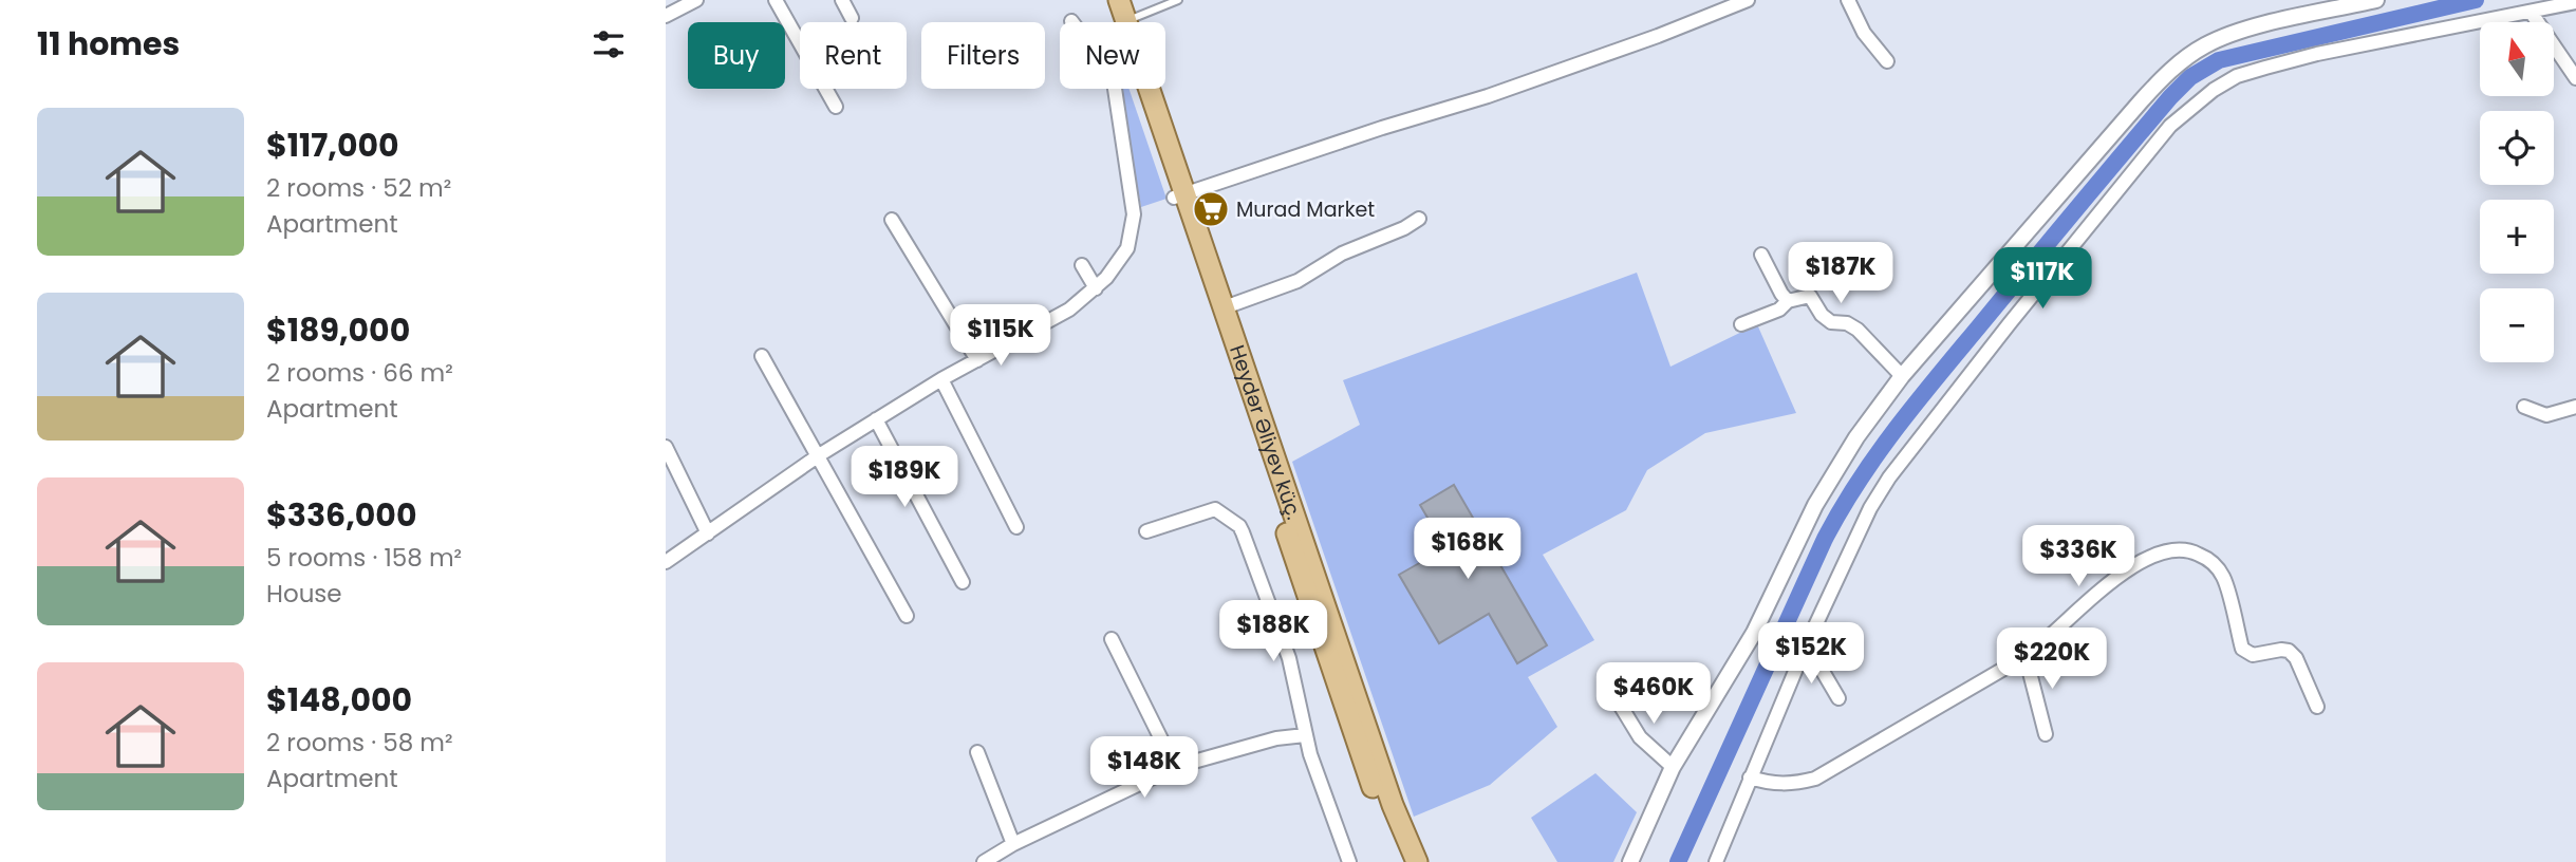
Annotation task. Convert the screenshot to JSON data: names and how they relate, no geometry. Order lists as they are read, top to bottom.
{
  "streets": {
    "main road": ["Heydər Əliyev küç."]
  },
  "places": {
    "supermarket": ["Murad Market"]
  },
  "north": "top",
  "page": {
    "heading": "11 homes",
    "map_buttons": ["+", "−"],
    "chip": [
      "Buy",
      "Rent",
      "Filters",
      "New"
    ],
    "list": [
      {
        "name": "$117,000",
        "note": "2 rooms · 52 m² · Apartment"
      },
      {
        "name": "$189,000",
        "note": "2 rooms · 66 m² · Apartment"
      },
      {
        "name": "$336,000",
        "note": "5 rooms · 158 m² · House"
      },
      {
        "name": "$148,000",
        "note": "2 rooms · 58 m² · Apartment"
      }
    ],
    "price": [
      "$187K",
      "$117K",
      "$115K",
      "$189K",
      "$168K",
      "$336K",
      "$188K",
      "$152K",
      "$220K",
      "$460K",
      "$148K"
    ]
  }
}
